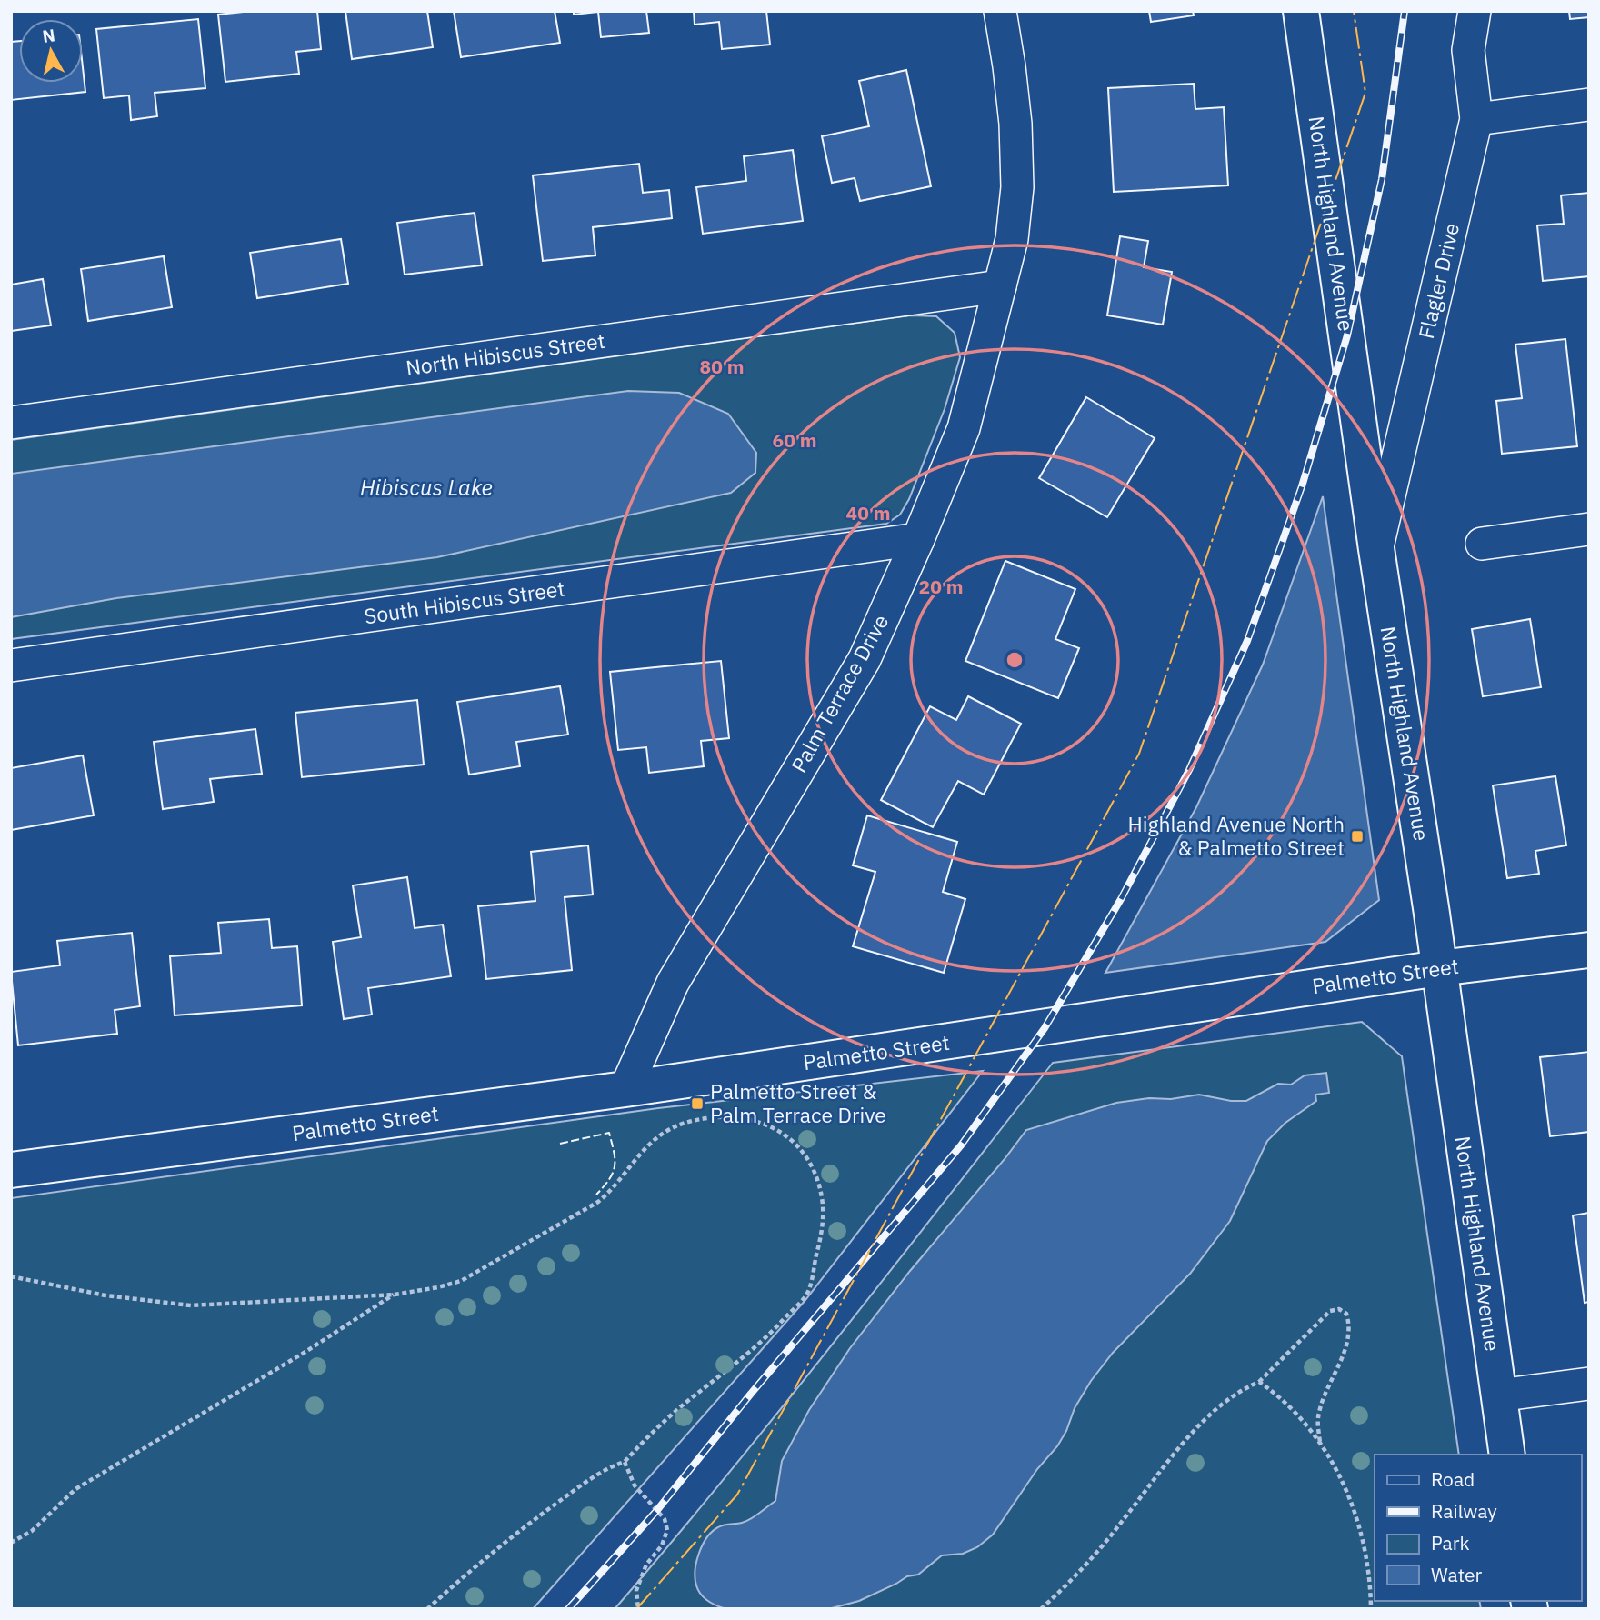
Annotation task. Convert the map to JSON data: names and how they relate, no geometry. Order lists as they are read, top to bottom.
{
  "streets": {
    "street": [
      "North Highland Avenue",
      "Flagler Drive",
      "North Hibiscus Street",
      "South Hibiscus Street",
      "Palm Terrace Drive",
      "Palmetto Street"
    ]
  },
  "crossings": [
    ["North Highland Avenue", "Flagler Drive"],
    ["North Highland Avenue", "Palmetto Street"],
    ["North Hibiscus Street", "Palm Terrace Drive"],
    ["South Hibiscus Street", "Palm Terrace Drive"],
    ["Palm Terrace Drive", "Palmetto Street"]
  ],
  "water": ["Hibiscus Lake"],
  "places": {
    "transit": ["Highland Avenue North & Palmetto Street", "Palmetto Street & Palm Terrace Drive"]
  },
  "legend": [
    "Road",
    "Railway",
    "Park",
    "Water"
  ],
  "north": "top",
  "rings": [
    "80 m",
    "60 m",
    "40 m",
    "20 m"
  ]
}
